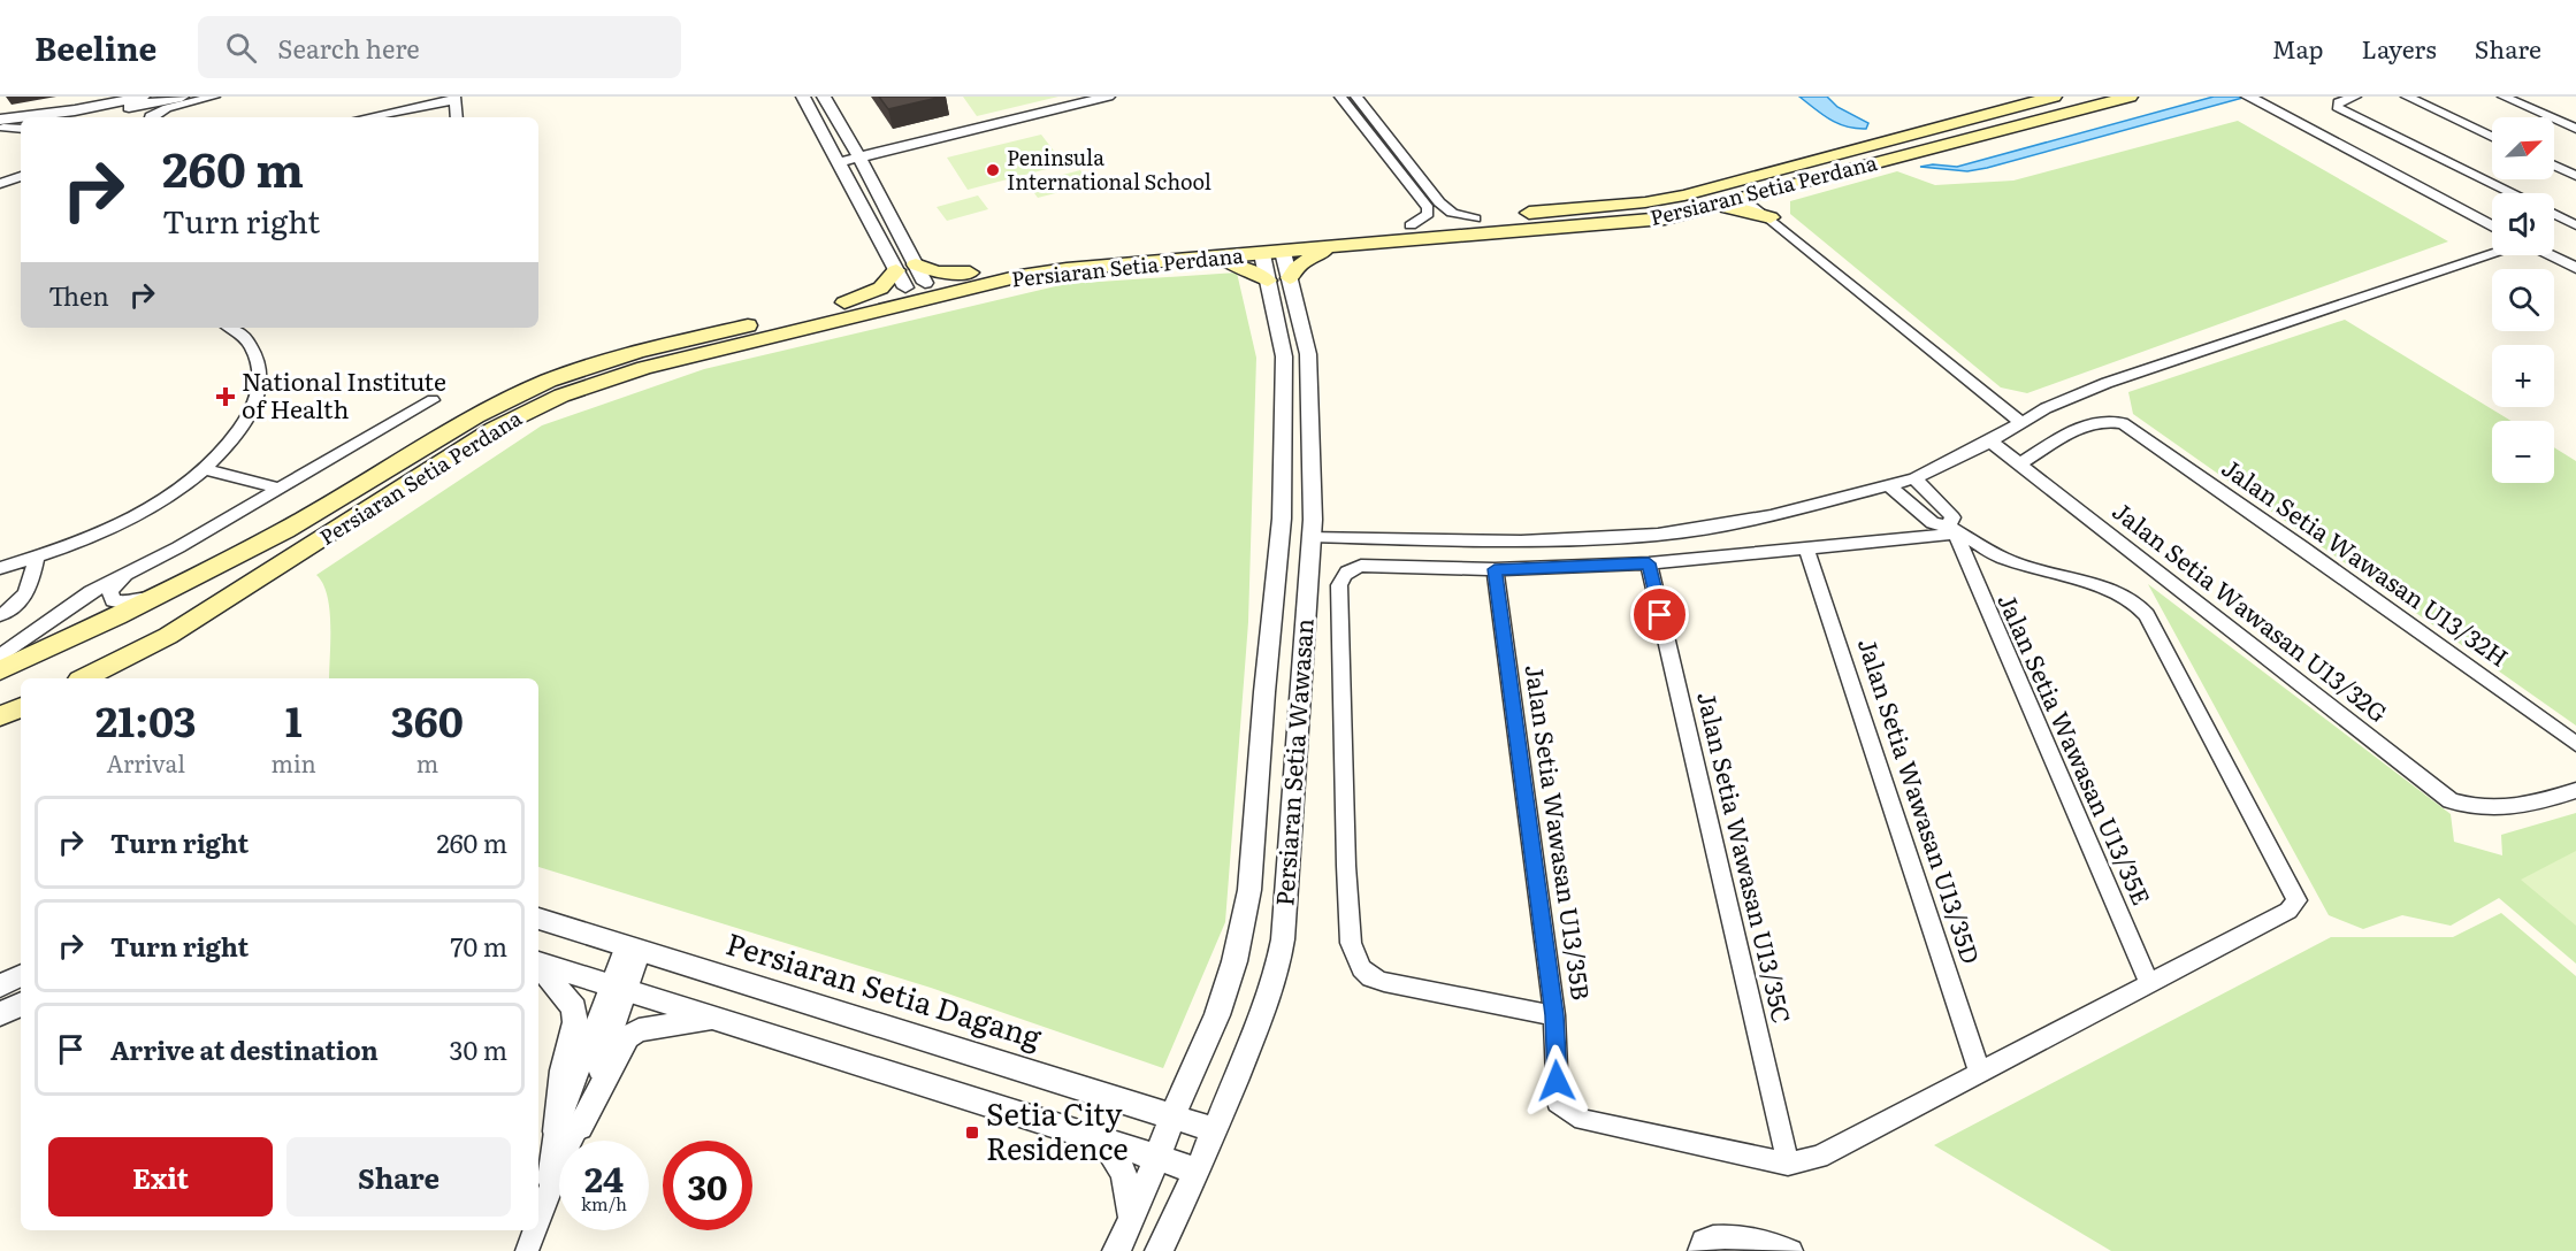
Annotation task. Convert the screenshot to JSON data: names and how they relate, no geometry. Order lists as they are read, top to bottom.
{
  "streets": {
    "main road": ["Persiaran Setia Perdana"],
    "street": [
      "Jalan Setia Wawasan U13/32H",
      "Jalan Setia Wawasan U13/32G",
      "Jalan Setia Wawasan U13/35E",
      "Persiaran Setia Wawasan",
      "Jalan Setia Wawasan U13/35D",
      "Jalan Setia Wawasan U13/35B",
      "Jalan Setia Wawasan U13/35C",
      "Persiaran Setia Dagang"
    ]
  },
  "crossings": [
    ["Persiaran Setia Perdana", "Persiaran Setia Wawasan"],
    ["Jalan Setia Wawasan U13/32H", "Jalan Setia Wawasan U13/32G"],
    ["Persiaran Setia Wawasan", "Persiaran Setia Dagang"],
    ["Jalan Setia Wawasan U13/35B", "Jalan Setia Wawasan U13/35C"]
  ],
  "places": {
    "other": ["Peninsula International School"],
    "health": ["National Institute of Health"],
    "transit": ["Setia City Residence"]
  },
  "north": "top right",
  "page": {
    "header": "Beeline",
    "search": "Search here",
    "nav": ["Map", "Layers", "Share"],
    "map_buttons": ["+", "−"],
    "turn": ["260 m", "Turn right"],
    "then": "Then",
    "eta": [
      "21:03",
      "Arrival",
      "1",
      "min",
      "360",
      "m"
    ],
    "list": [
      {
        "name": "Turn right",
        "value": "260 m"
      },
      {
        "name": "Turn right",
        "value": "70 m"
      },
      {
        "name": "Arrive at destination",
        "value": "30 m"
      }
    ],
    "buttons": ["Exit", "Share"],
    "speed": "24 km/h",
    "limit": "30"
  }
}
